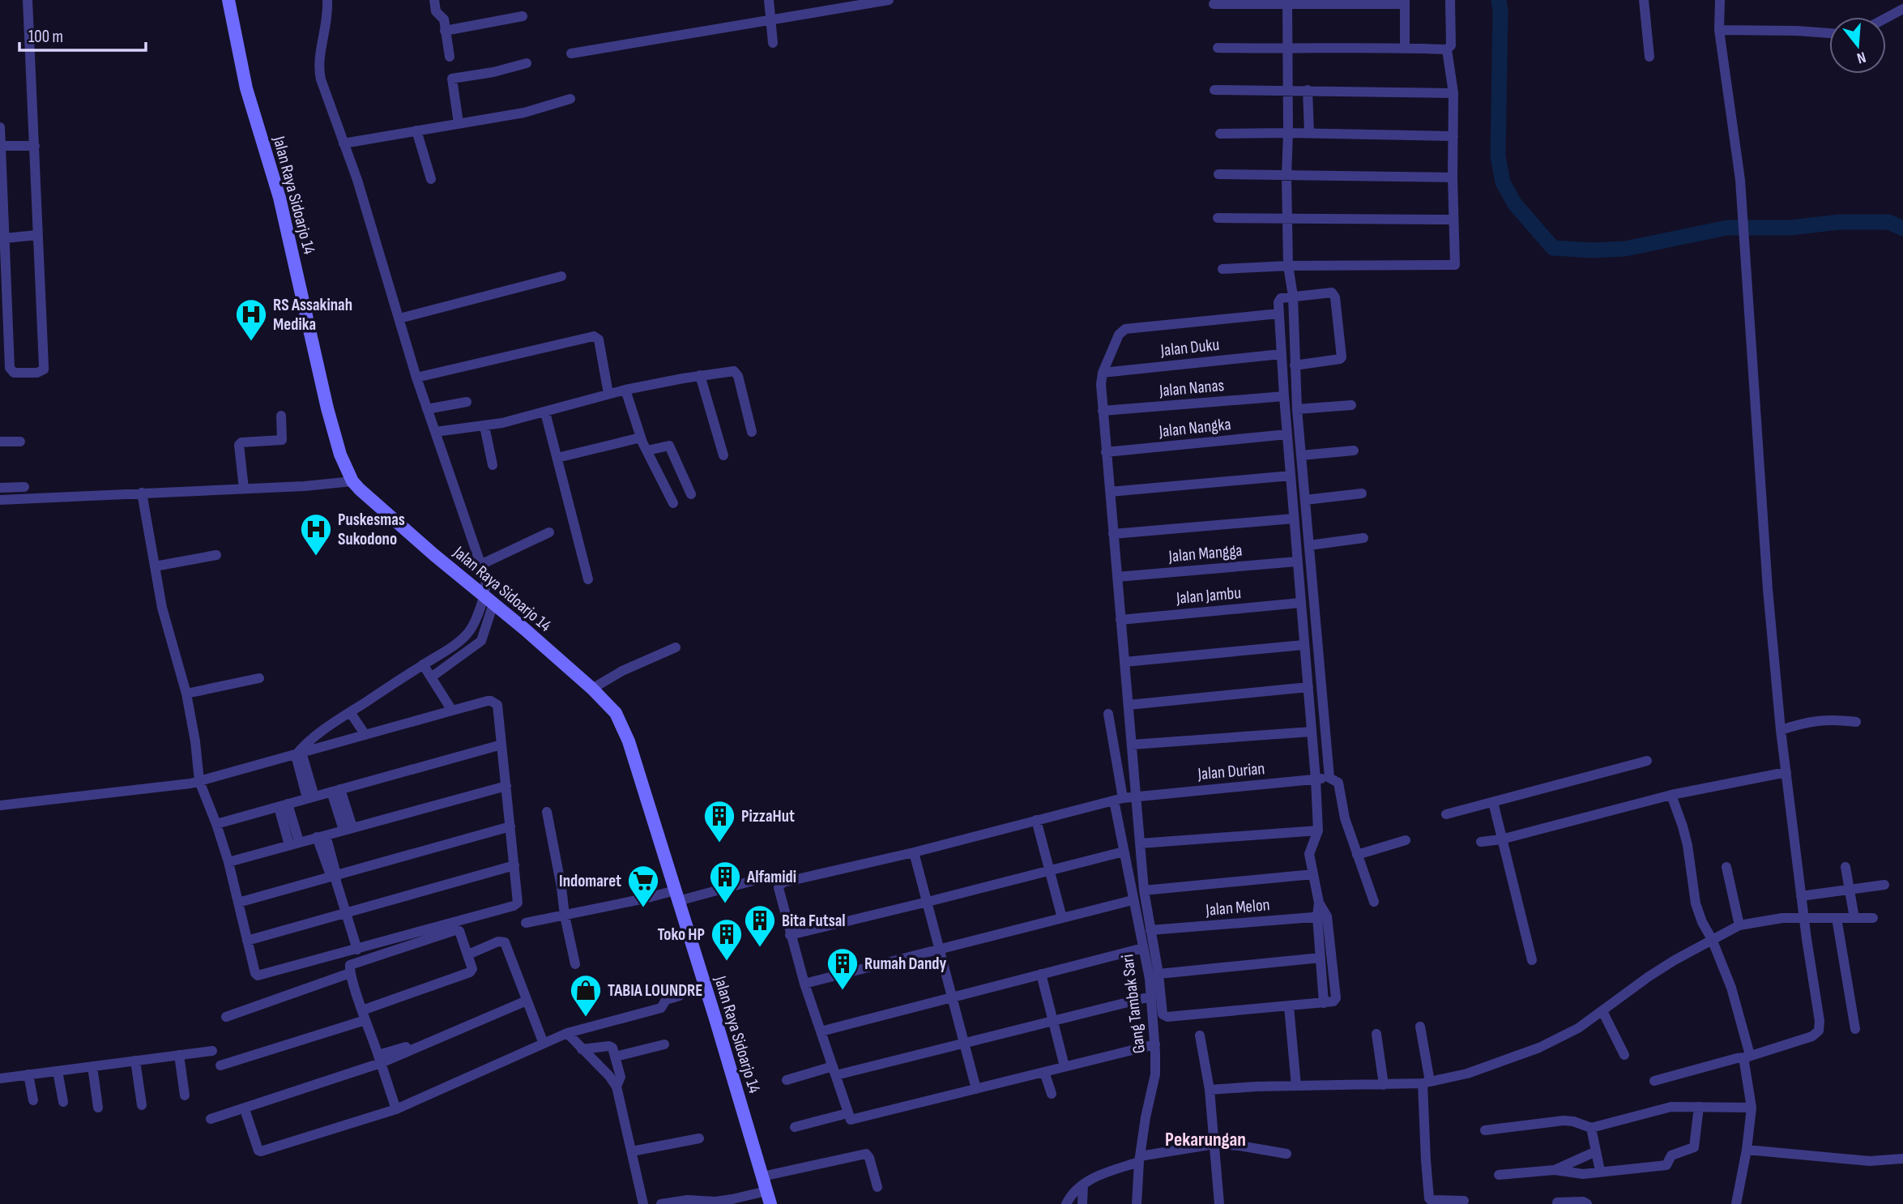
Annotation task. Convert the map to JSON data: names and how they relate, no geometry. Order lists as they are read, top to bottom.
{
  "streets": {
    "main road": ["Jalan Raya Sidoarjo 14"],
    "street": [
      "Jalan Duku",
      "Jalan Nanas",
      "Jalan Nangka",
      "Jalan Mangga",
      "Jalan Jambu",
      "Jalan Durian",
      "Jalan Melon",
      "Gang Tambak Sari"
    ]
  },
  "crossings": [
    ["Jalan Raya Sidoarjo 14", "Jalan Durian"],
    ["Jalan Durian", "Gang Tambak Sari"]
  ],
  "districts": ["Pekarungan"],
  "places": {
    "hospital": ["RS Assakinah Medika", "Puskesmas Sukodono"],
    "building": [
      "PizzaHut",
      "Alfamidi",
      "Bita Futsal",
      "Toko HP",
      "Rumah Dandy"
    ],
    "supermarket": ["Indomaret"],
    "shop": ["TABIA LOUNDRE"]
  },
  "scale_bar": "100 m",
  "north": "bottom"
}
